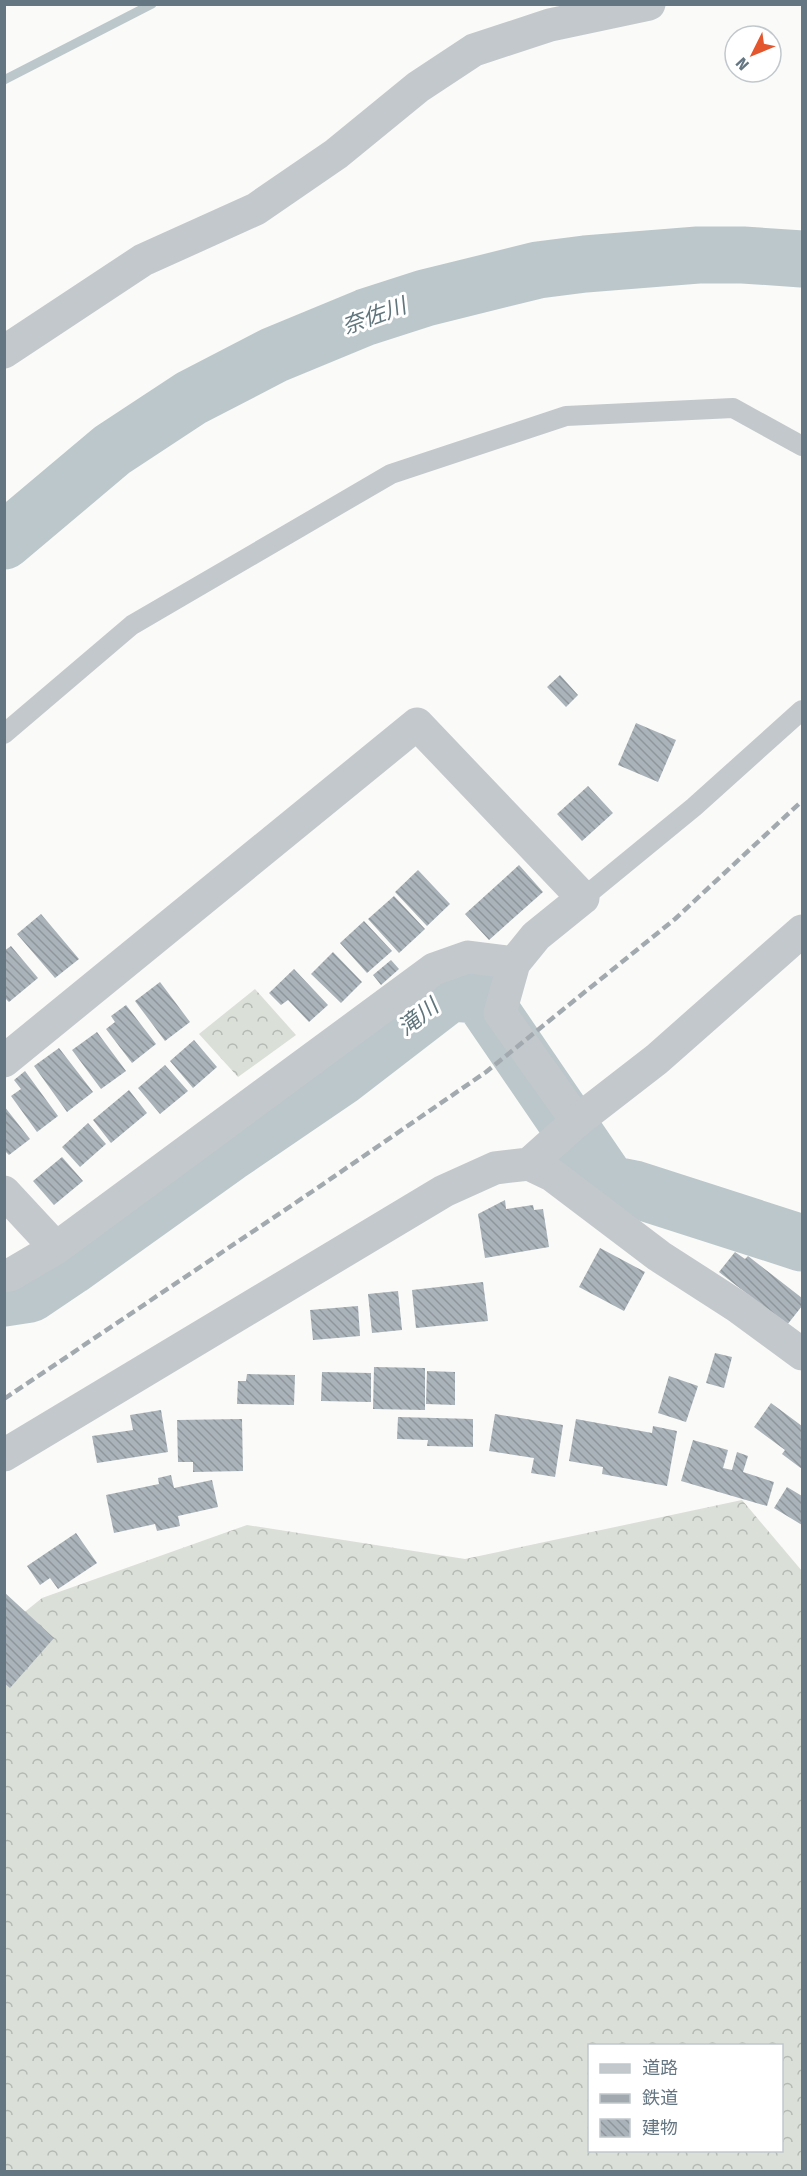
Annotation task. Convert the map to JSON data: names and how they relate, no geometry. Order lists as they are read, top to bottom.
{
  "water": ["奈佐川", "滝川"],
  "legend": ["道路", "鉄道", "建物"],
  "north": "bottom left"
}
